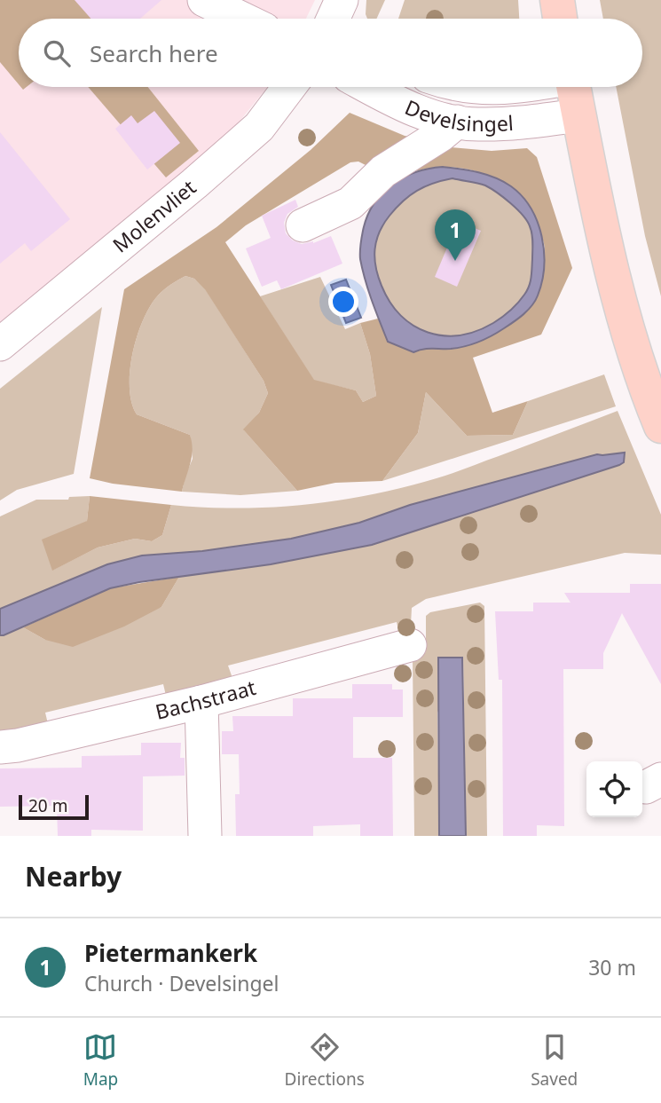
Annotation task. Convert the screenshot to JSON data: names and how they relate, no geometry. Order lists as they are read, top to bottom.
{
  "streets": {
    "street": ["Develsingel", "Molenvliet", "Bachstraat"]
  },
  "scale_bar": "20 m",
  "page": {
    "search": "Search here",
    "pins": "1",
    "scale": "20 m",
    "heading": "Nearby",
    "list": [
      {
        "mark": "1",
        "name": "Pietermankerk",
        "note": "Church · Develsingel",
        "value": "30 m"
      }
    ],
    "nav": ["Map", "Directions", "Saved"]
  }
}
